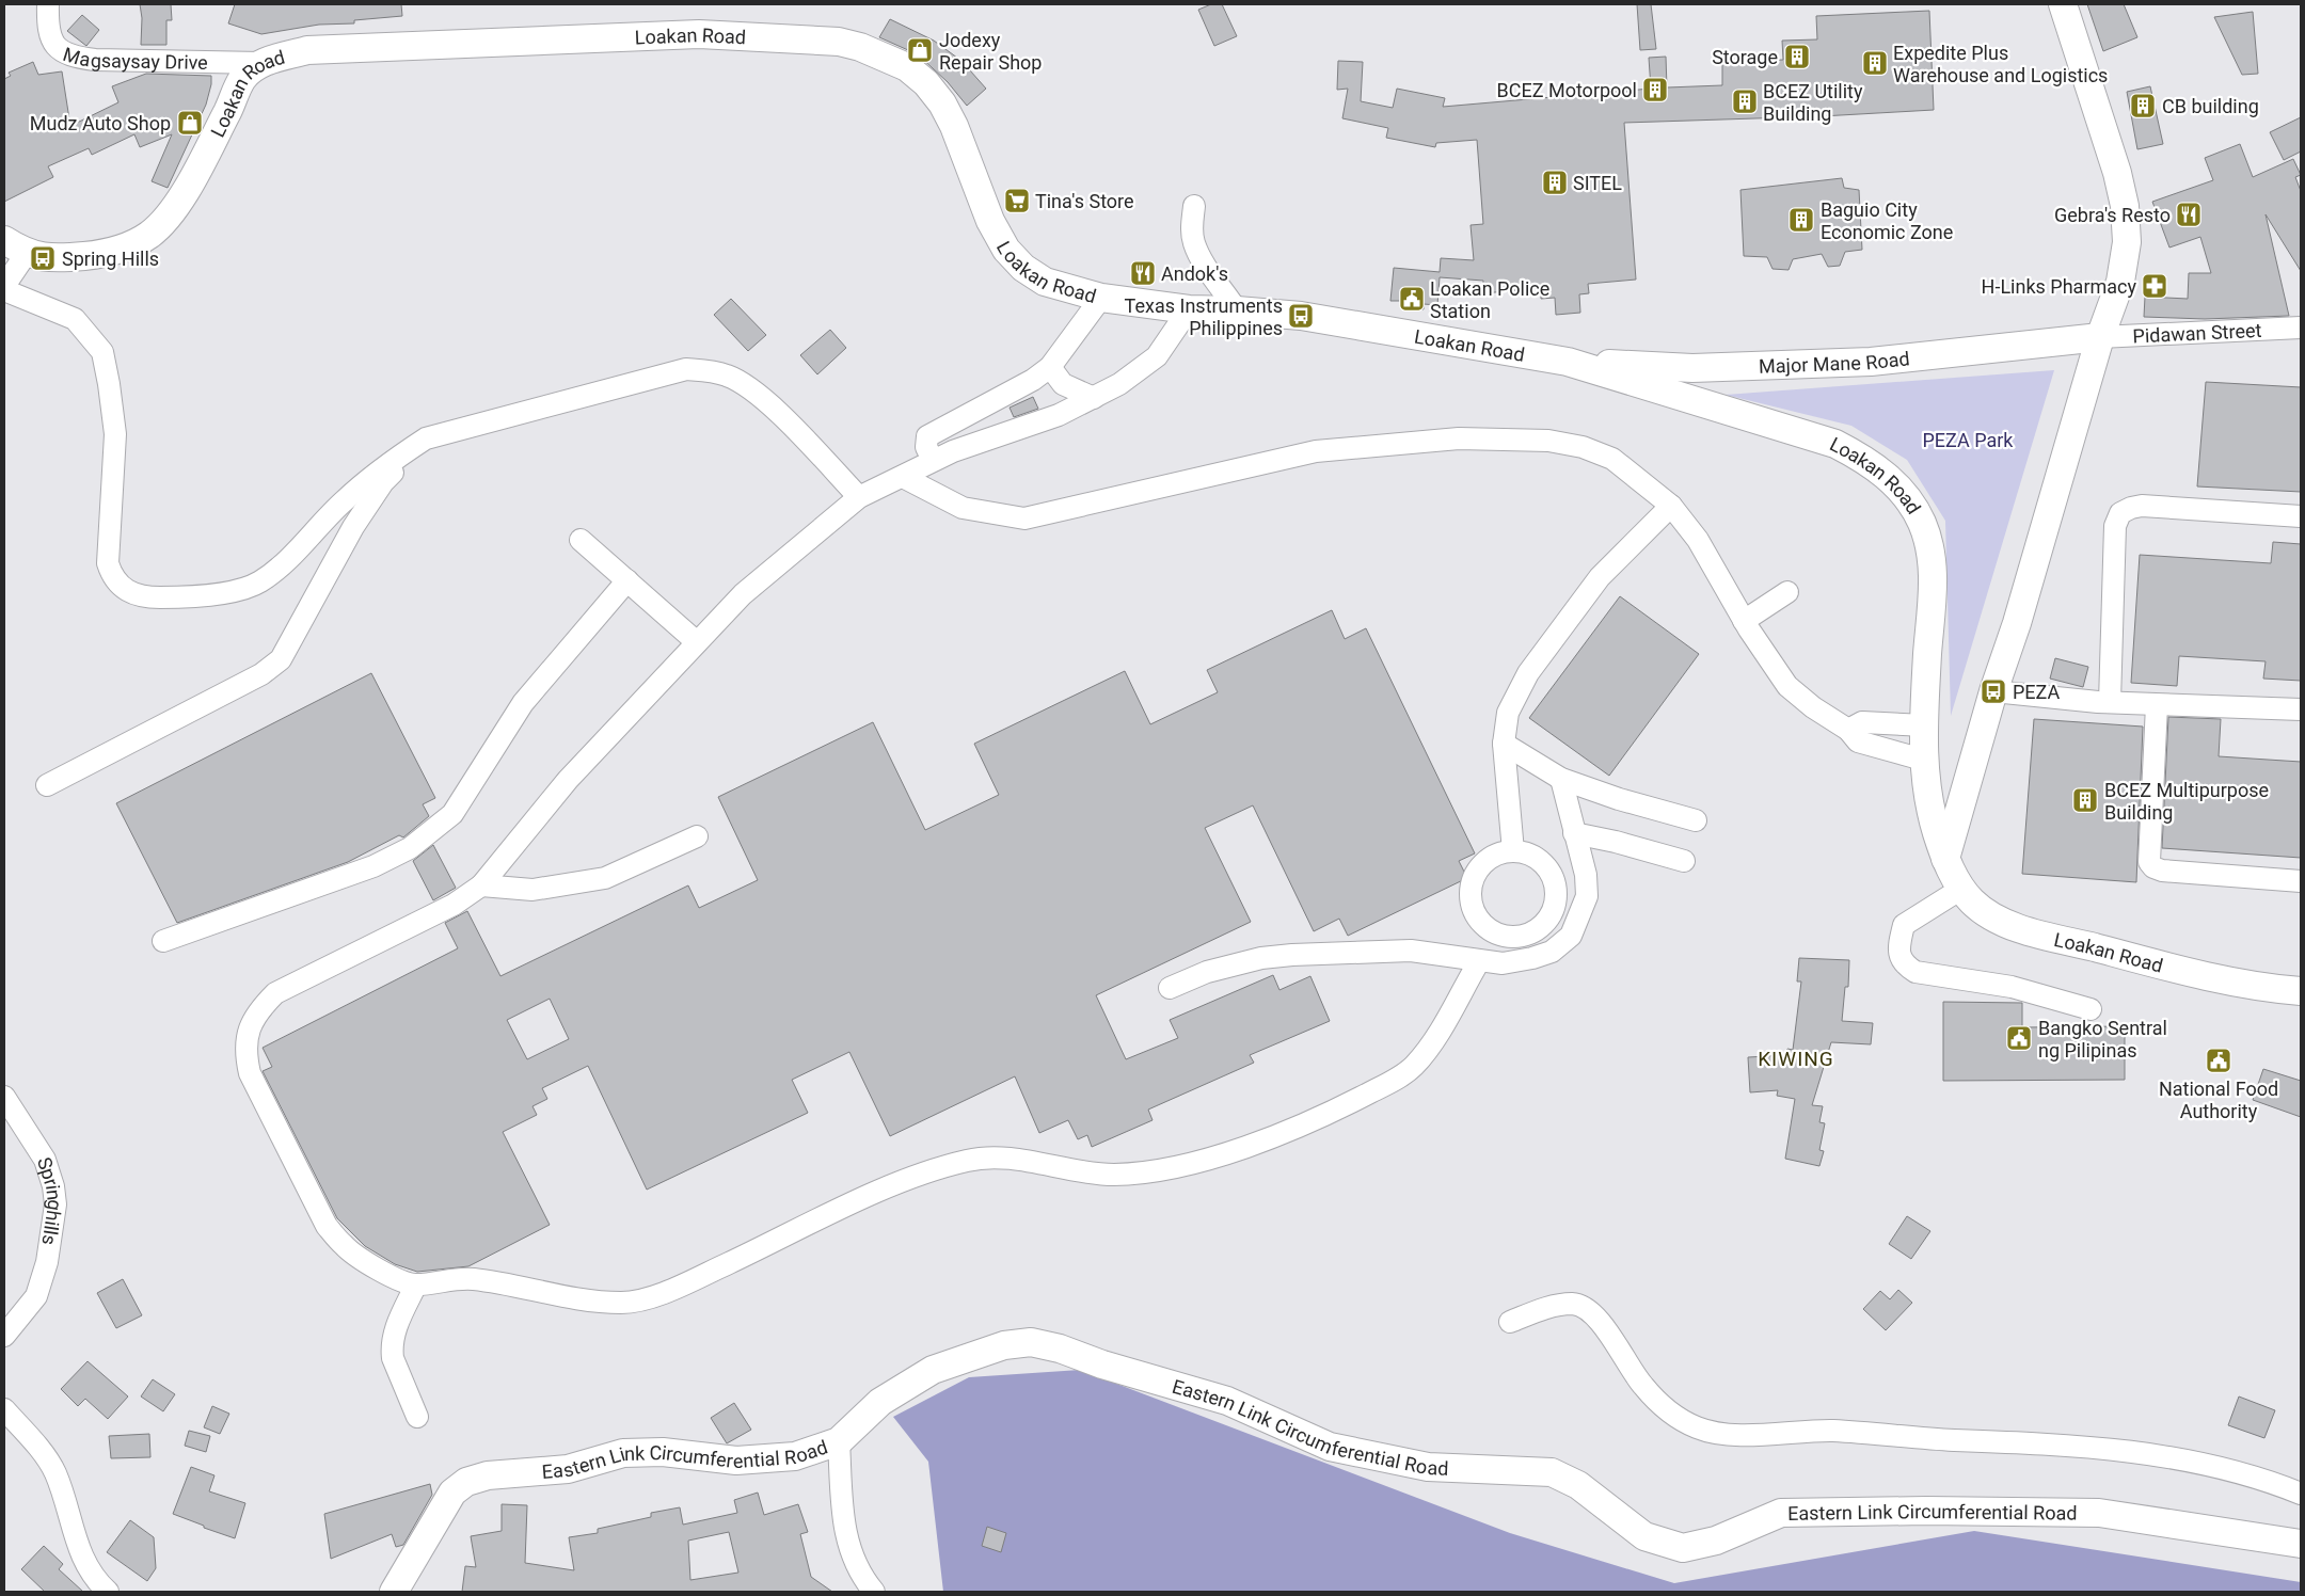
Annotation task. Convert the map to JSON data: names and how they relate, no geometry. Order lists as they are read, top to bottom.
{
  "streets": {
    "main road": ["Loakan Road", "Major Mane Road", "Eastern Link Circumferential Road"],
    "street": ["Magsaysay Drive", "Pidawan Street", "Springhills"]
  },
  "crossings": [
    ["Loakan Road", "Magsaysay Drive"],
    ["Loakan Road", "Major Mane Road"],
    ["Pidawan Street", "Major Mane Road"]
  ],
  "districts": ["KIWING"],
  "parks": ["PEZA Park"],
  "places": {
    "shop": ["Jodexy Repair Shop", "Mudz Auto Shop"],
    "building": [
      "Storage",
      "Expedite Plus Warehouse and Logistics",
      "BCEZ Motorpool",
      "BCEZ Utility Building",
      "CB building",
      "SITEL",
      "Baguio City Economic Zone",
      "BCEZ Multipurpose Building"
    ],
    "supermarket": ["Tina's Store"],
    "restaurant": ["Gebra's Resto", "Andok's"],
    "bus stop": ["Spring Hills", "Texas Instruments Philippines", "PEZA"],
    "pharmacy": ["H-Links Pharmacy"],
    "public building": ["Loakan Police Station", "Bangko Sentral ng Pilipinas", "National Food Authority"]
  }
}
